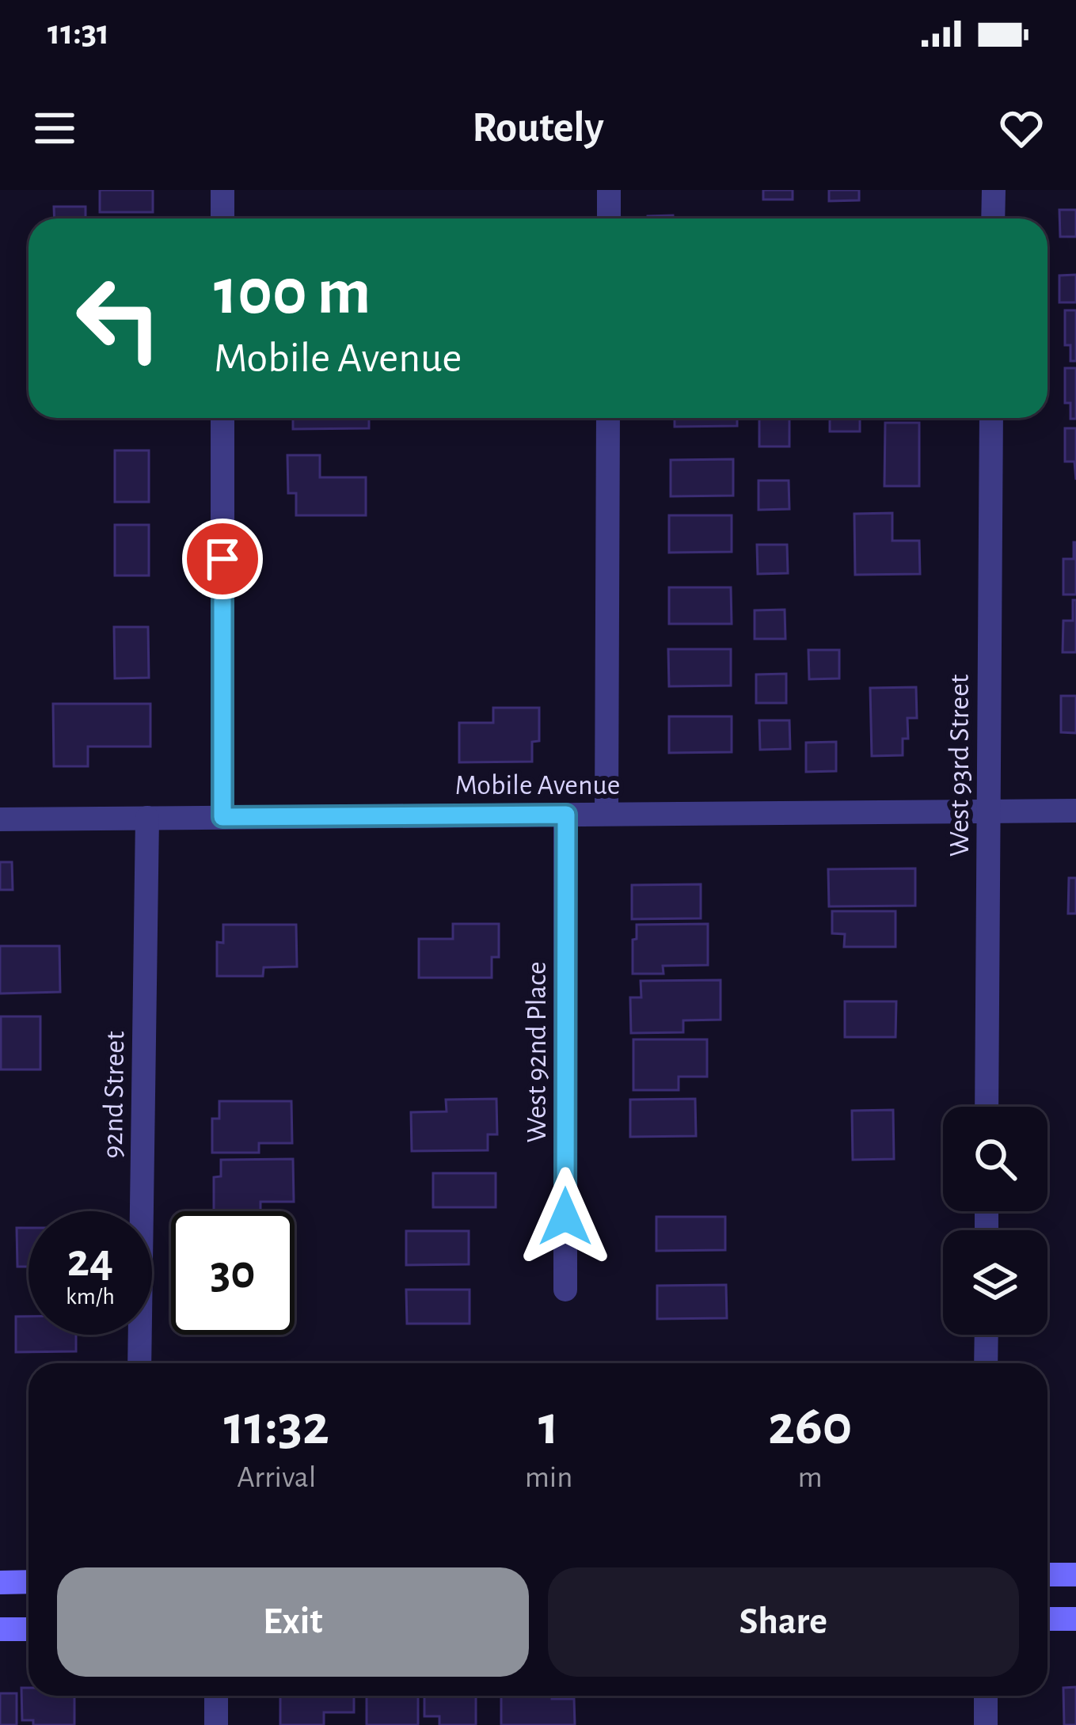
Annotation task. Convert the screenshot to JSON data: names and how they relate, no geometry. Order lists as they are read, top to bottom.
{
  "streets": {
    "street": [
      "West 93rd Street",
      "Mobile Avenue",
      "West 92nd Place",
      "92nd Street"
    ]
  },
  "crossings": [
    ["West 93rd Street", "Mobile Avenue"],
    ["Mobile Avenue", "West 92nd Place"],
    ["Mobile Avenue", "92nd Street"]
  ],
  "page": {
    "status": "11:31",
    "header": "Routely",
    "turn": ["100 m", "Mobile Avenue"],
    "speed": "24 km/h",
    "limit": "30",
    "eta": [
      "11:32",
      "Arrival",
      "1",
      "min",
      "260",
      "m"
    ],
    "buttons": ["Exit", "Share"]
  }
}
